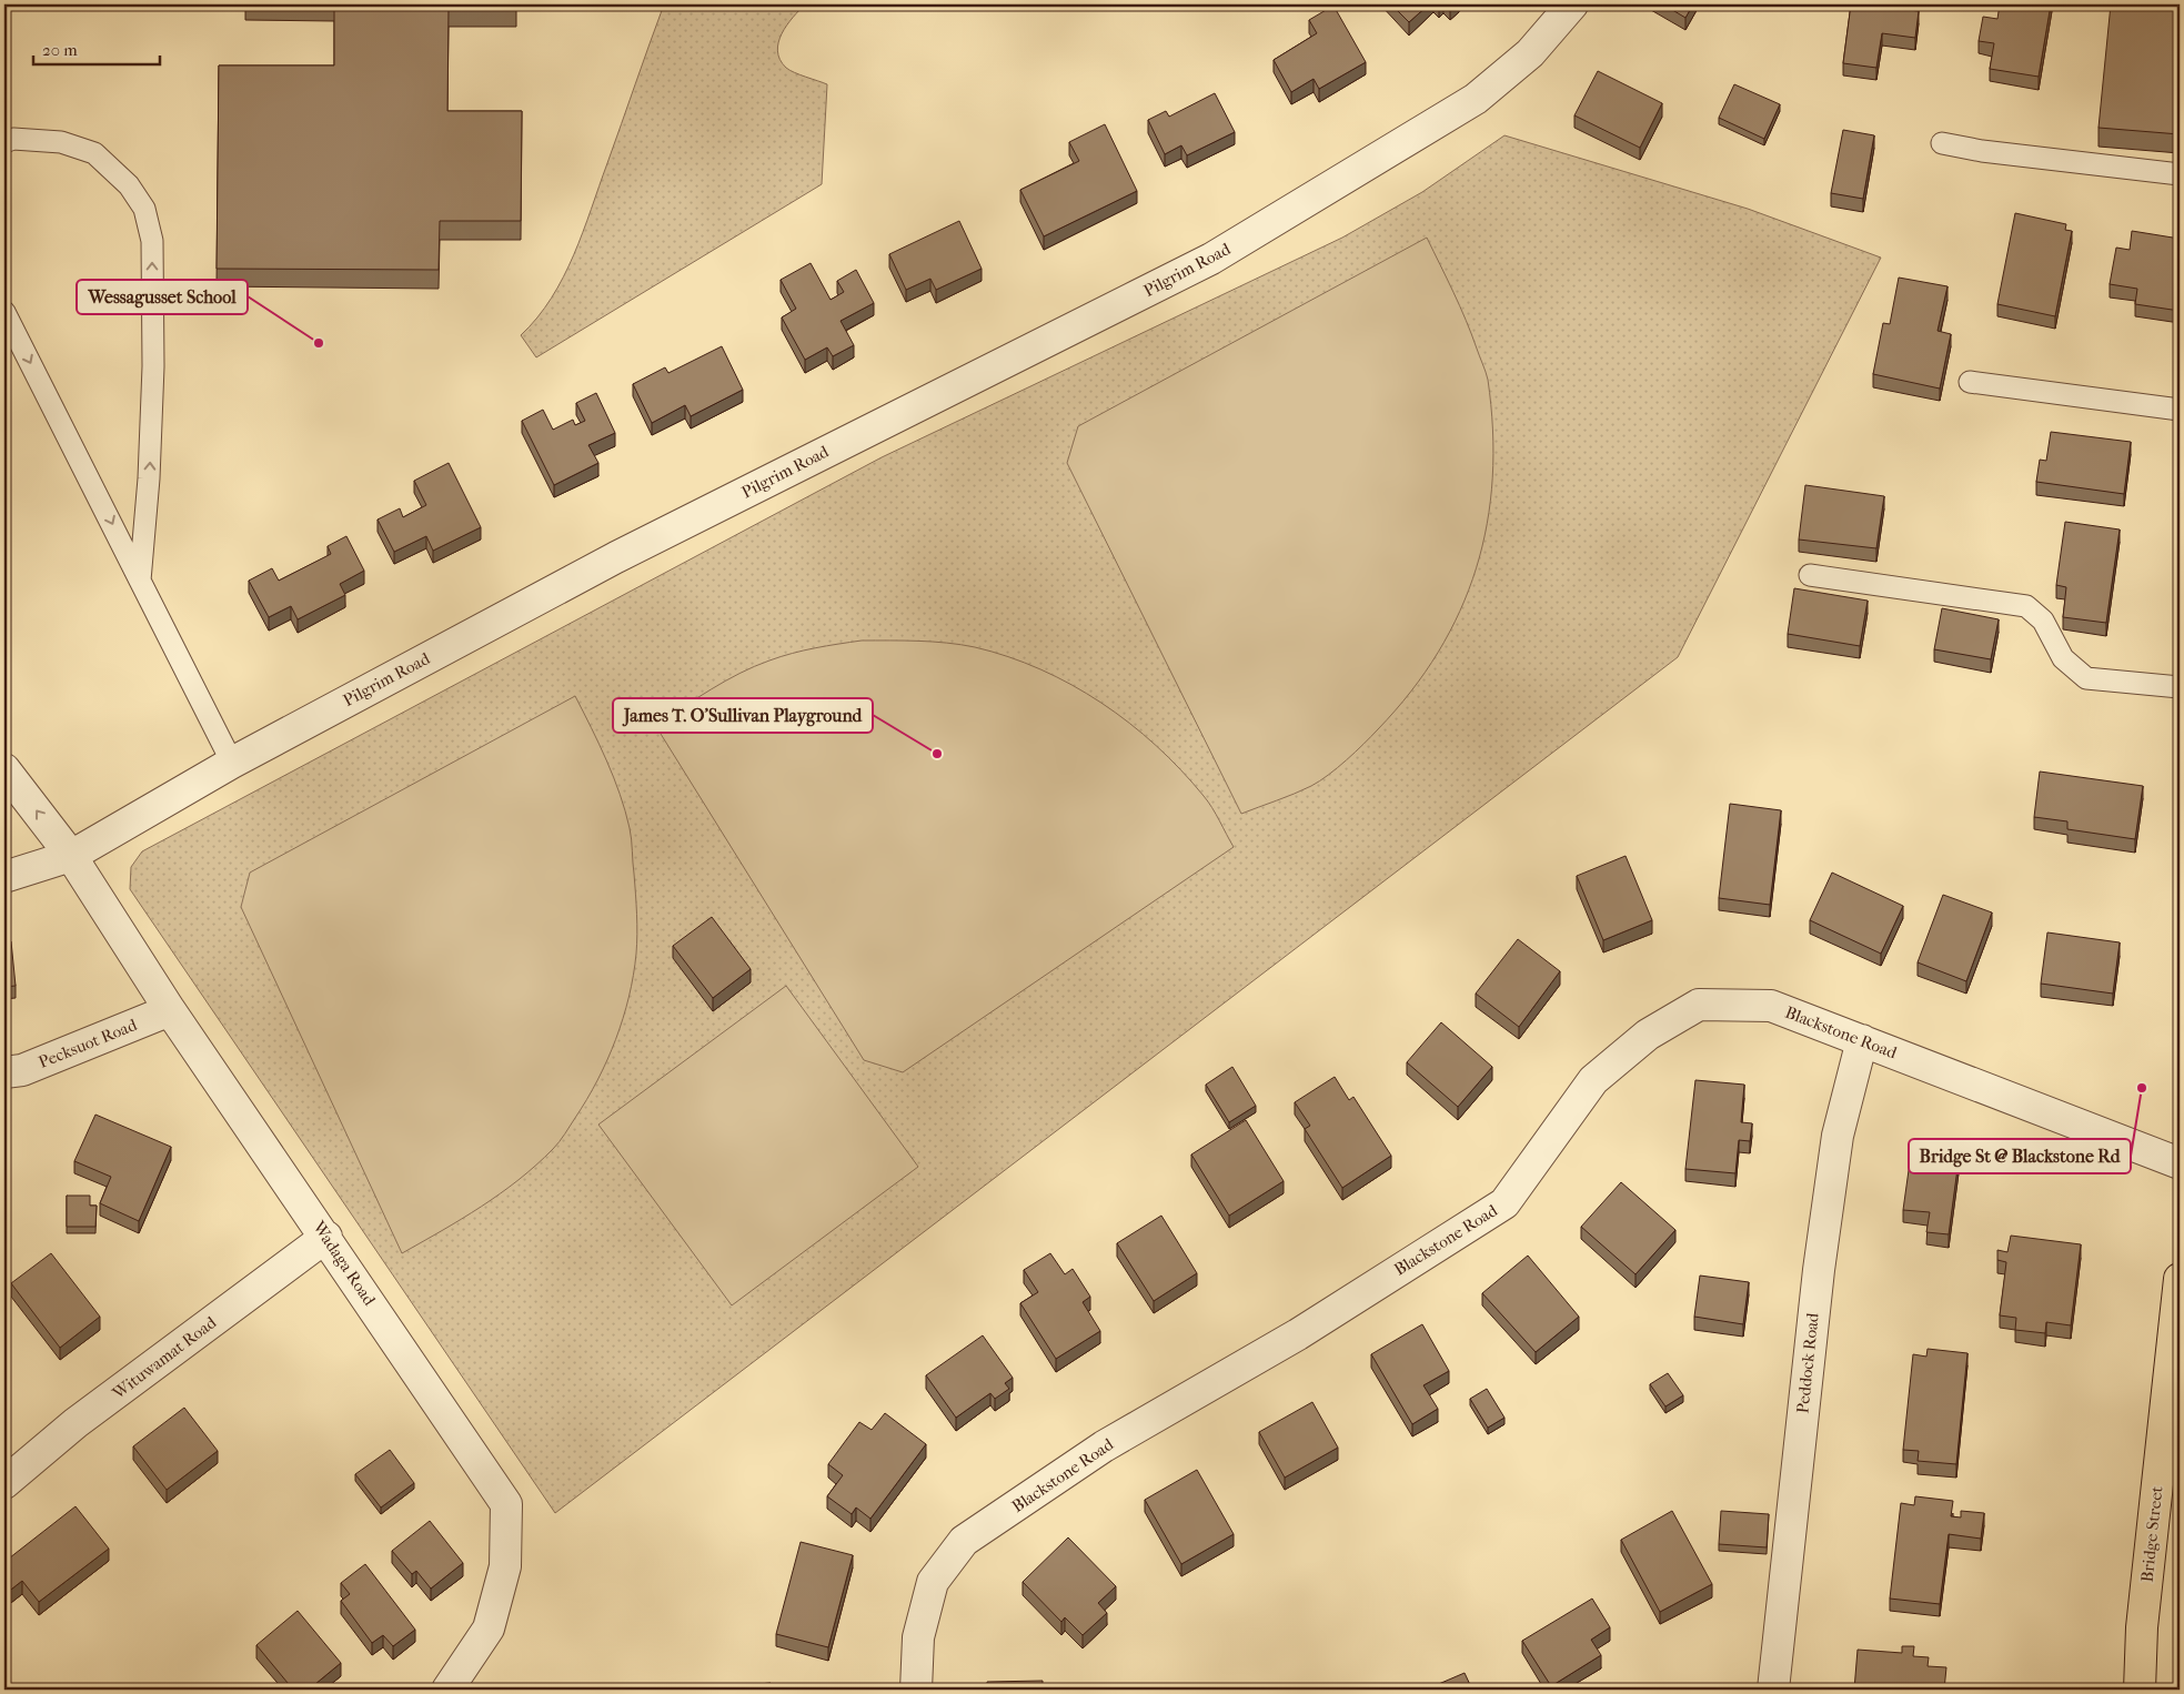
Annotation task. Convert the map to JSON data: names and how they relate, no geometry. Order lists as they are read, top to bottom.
{
  "streets": {
    "main road": ["Bridge Street"],
    "street": [
      "Pilgrim Road",
      "Blackstone Road",
      "Pecksuot Road",
      "Wadaga Road",
      "Wituwamat Road",
      "Peddock Road"
    ]
  },
  "crossings": [
    ["Pilgrim Road", "Wadaga Road"],
    ["Blackstone Road", "Peddock Road"],
    ["Pecksuot Road", "Wadaga Road"],
    ["Wadaga Road", "Wituwamat Road"]
  ],
  "places": ["Wessagusset School", "James T. O'Sullivan Playground", "Bridge St @ Blackstone Rd"],
  "scale_bar": "20 m"
}
